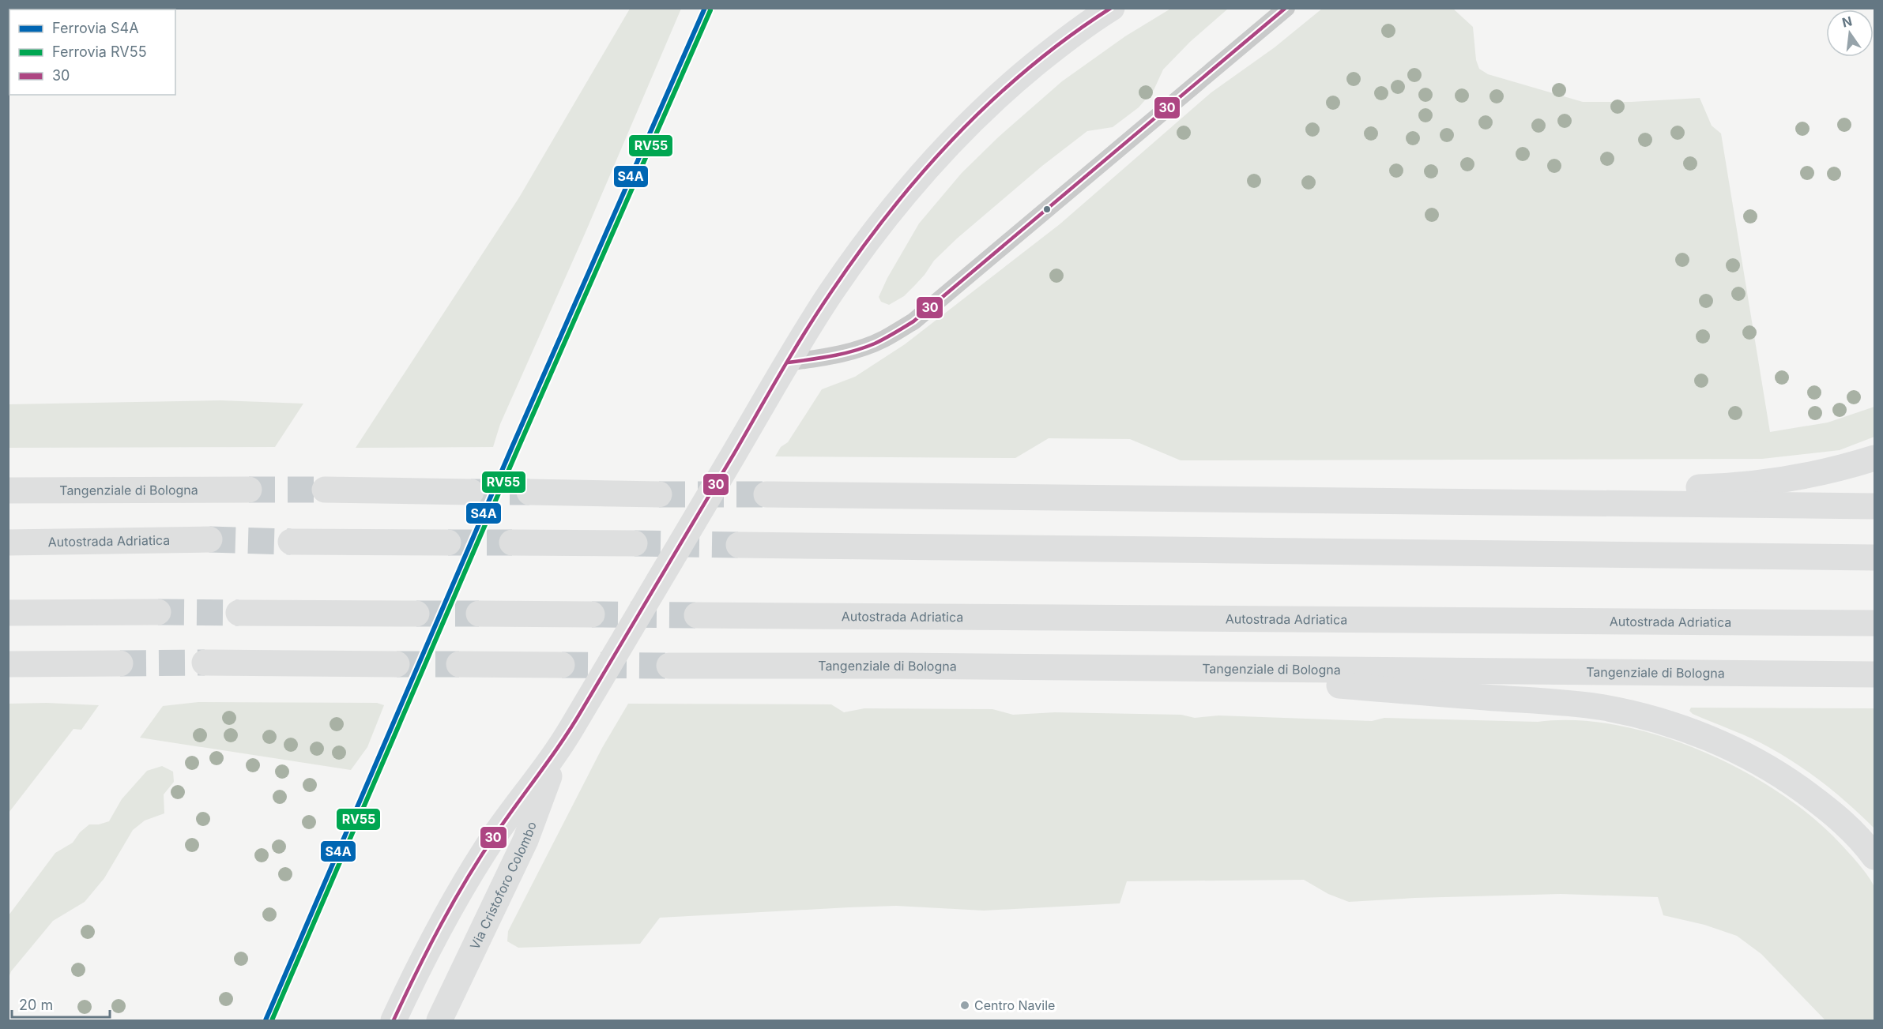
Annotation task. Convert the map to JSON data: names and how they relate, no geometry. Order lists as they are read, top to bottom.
{
  "streets": {
    "main road": ["Tangenziale di Bologna", "Autostrada Adriatica", "Via Cristoforo Colombo"]
  },
  "places": ["Centro Navile"],
  "lines": ["rail line S4A", "transit line 30", "rail line RV55"],
  "legend": ["Ferrovia S4A", "Ferrovia RV55", "30"],
  "scale_bar": "20 m",
  "north": "top"
}
